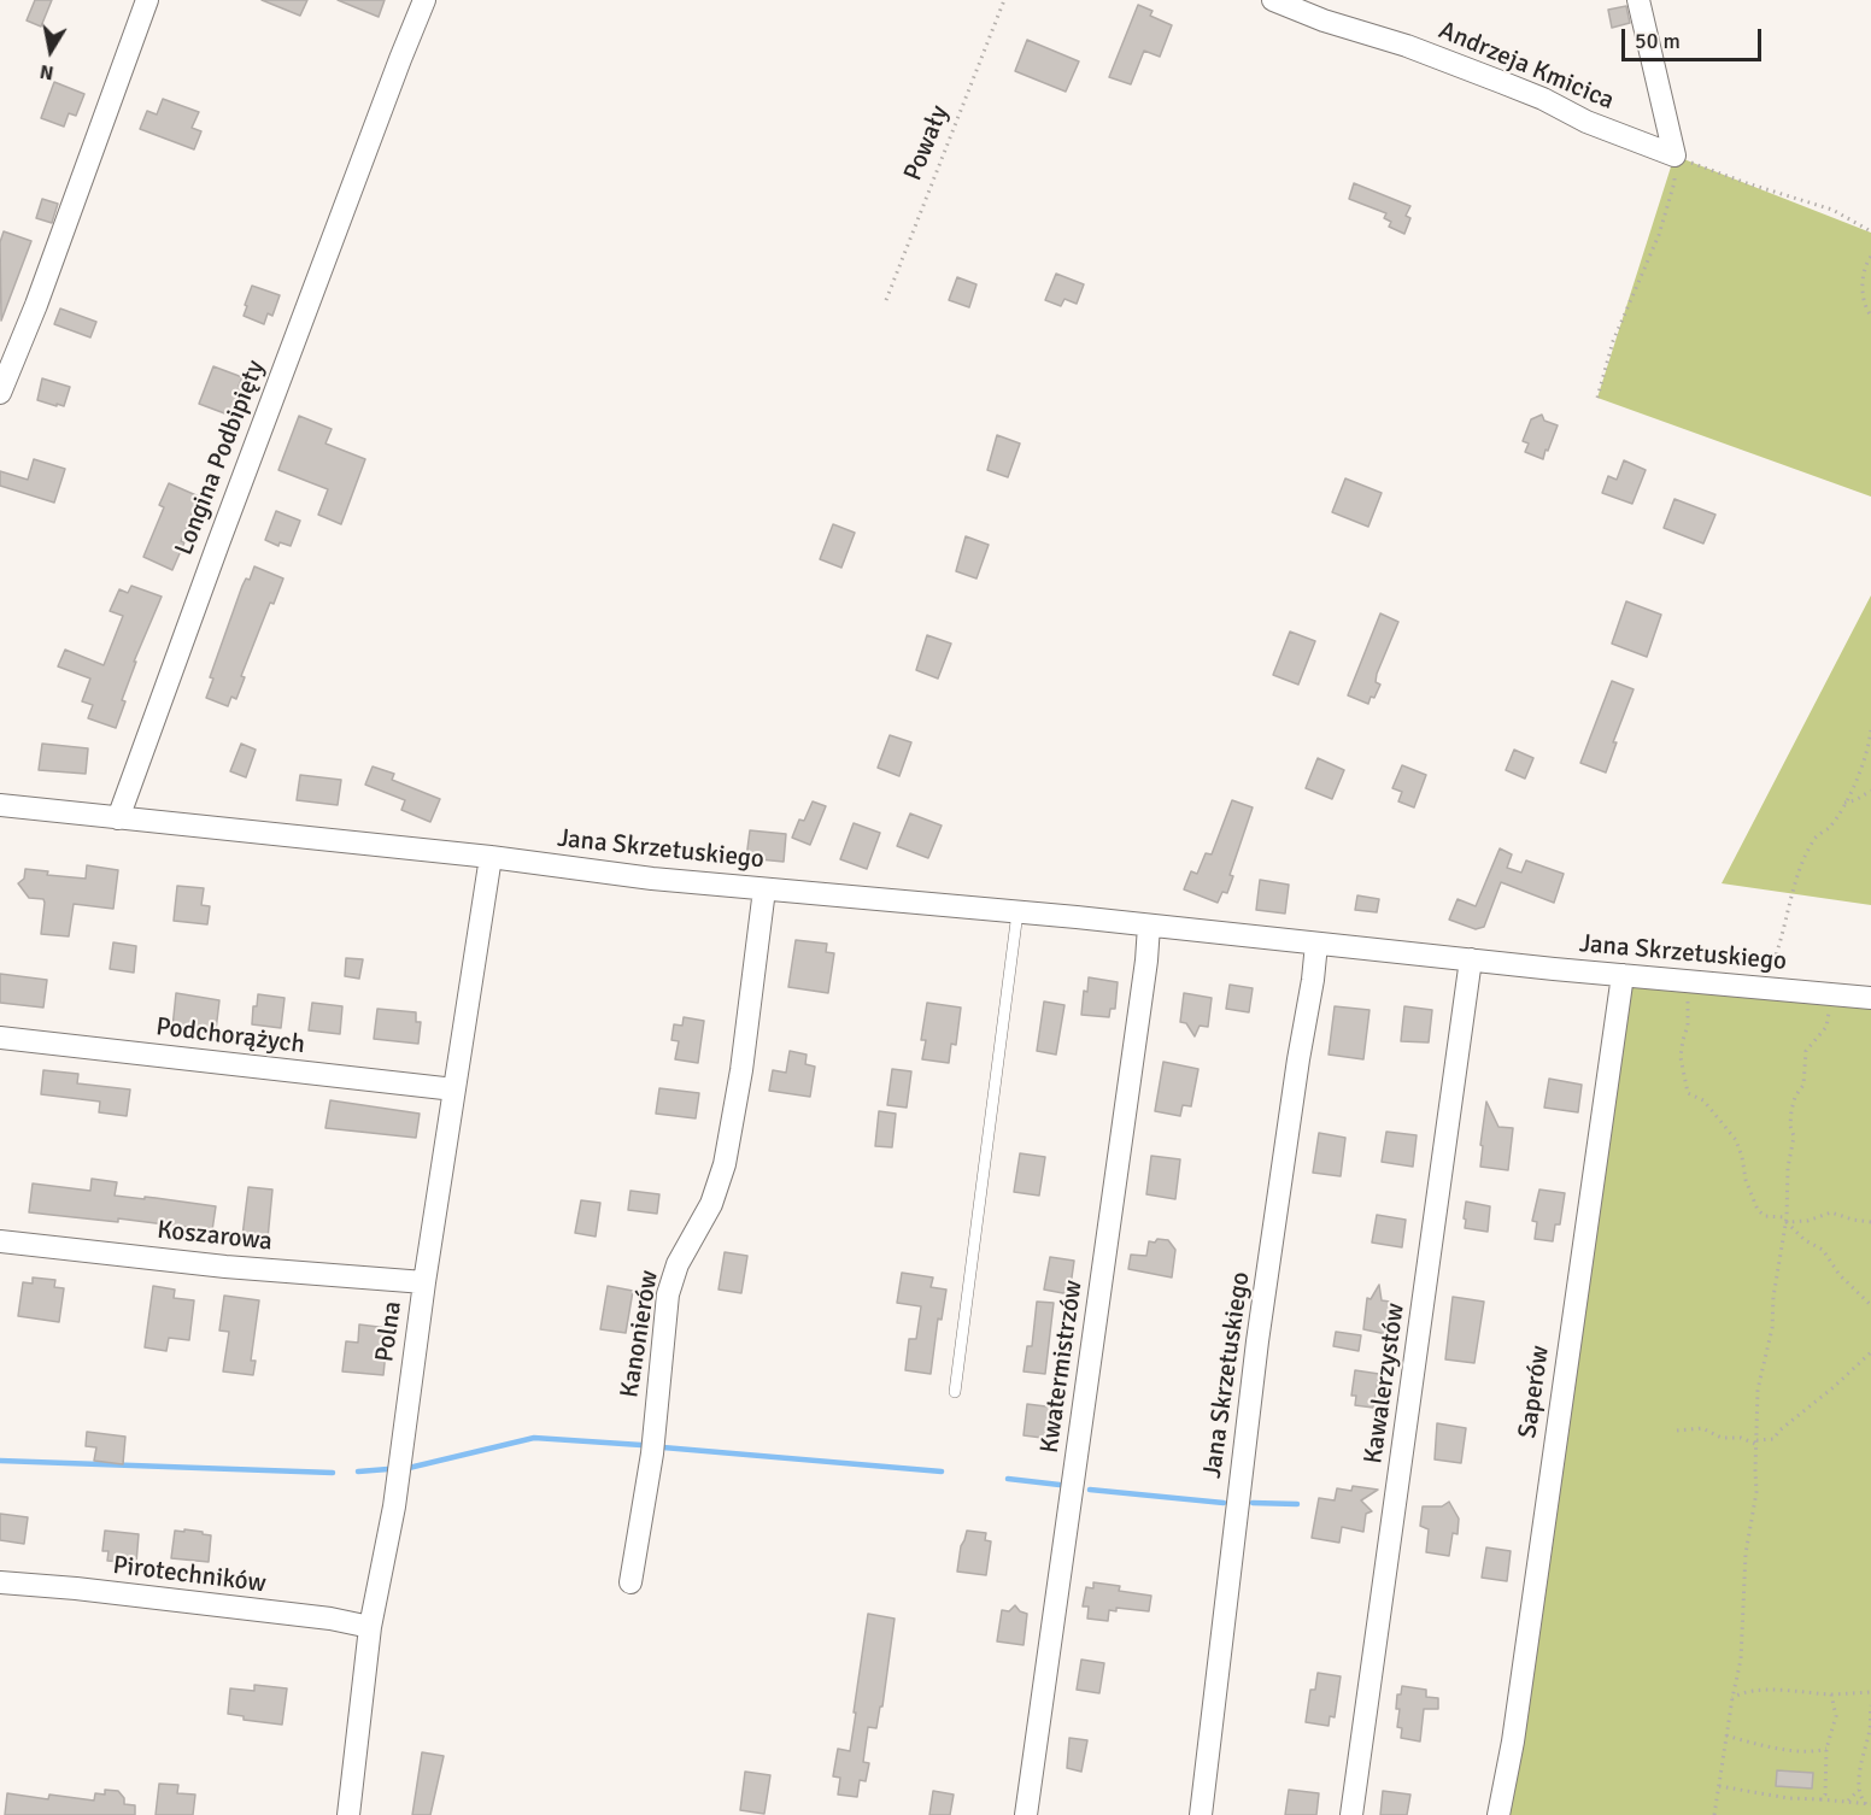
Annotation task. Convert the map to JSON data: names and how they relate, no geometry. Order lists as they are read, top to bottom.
{
  "streets": {
    "street": [
      "Andrzeja Kmicica",
      "Longina Podbipięty",
      "Jana Skrzetuskiego",
      "Podchorążych",
      "Koszarowa",
      "Polna",
      "Kanonierów",
      "Kwatermistrzów",
      "Kawalerzystów",
      "Saperów",
      "Pirotechników"
    ],
    "path": ["Powały"]
  },
  "crossings": [
    ["Longina Podbipięty", "Jana Skrzetuskiego"],
    ["Jana Skrzetuskiego", "Polna"],
    ["Jana Skrzetuskiego", "Kanonierów"],
    ["Jana Skrzetuskiego", "Kwatermistrzów"],
    ["Jana Skrzetuskiego", "Kawalerzystów"],
    ["Jana Skrzetuskiego", "Saperów"],
    ["Podchorążych", "Polna"],
    ["Koszarowa", "Polna"],
    ["Polna", "Pirotechników"]
  ],
  "scale_bar": "50 m",
  "north": "bottom"
}
